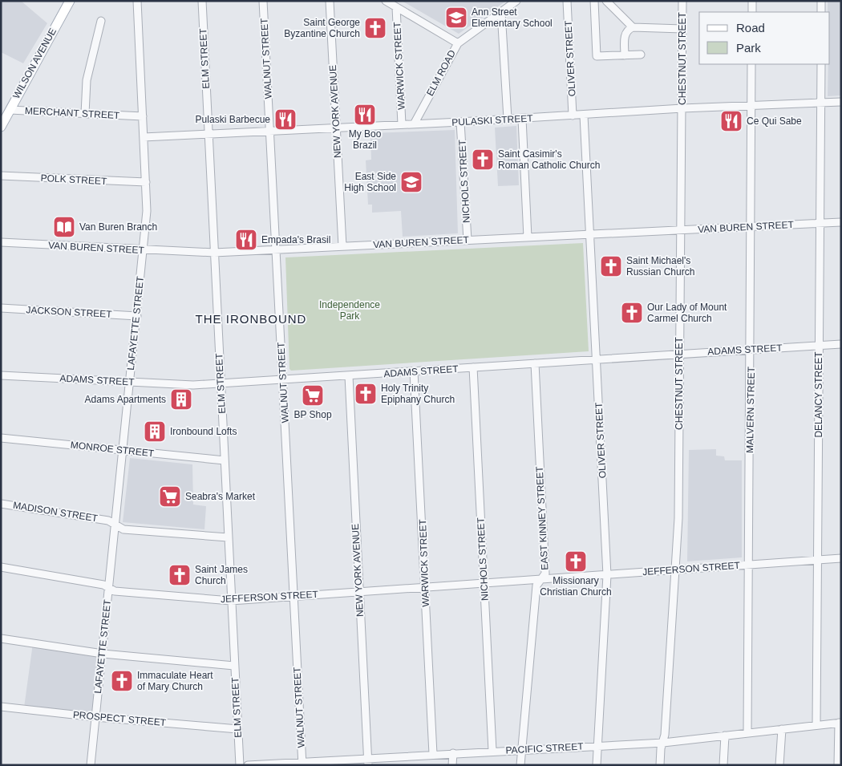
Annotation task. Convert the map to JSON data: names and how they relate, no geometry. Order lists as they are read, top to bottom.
{
  "streets": {
    "main road": ["WILSON AVENUE"],
    "street": [
      "ELM STREET",
      "WALNUT STREET",
      "OLIVER STREET",
      "CHESTNUT STREET",
      "WARWICK STREET",
      "ELM ROAD",
      "NEW YORK AVENUE",
      "MERCHANT STREET",
      "PULASKI STREET",
      "POLK STREET",
      "NICHOLS STREET",
      "VAN BUREN STREET",
      "JACKSON STREET",
      "LAFAYETTE STREET",
      "ADAMS STREET",
      "DELANCY STREET",
      "MALVERN STREET",
      "MONROE STREET",
      "MADISON STREET",
      "EAST KINNEY STREET",
      "JEFFERSON STREET",
      "PROSPECT STREET",
      "PACIFIC STREET"
    ]
  },
  "crossings": [
    ["ELM STREET", "PULASKI STREET"],
    ["ELM STREET", "VAN BUREN STREET"],
    ["ELM STREET", "ADAMS STREET"],
    ["ELM STREET", "MONROE STREET"],
    ["ELM STREET", "MADISON STREET"],
    ["ELM STREET", "JEFFERSON STREET"],
    ["ELM STREET", "PROSPECT STREET"],
    ["WALNUT STREET", "PULASKI STREET"],
    ["WALNUT STREET", "VAN BUREN STREET"],
    ["WALNUT STREET", "ADAMS STREET"],
    ["WALNUT STREET", "JEFFERSON STREET"],
    ["WALNUT STREET", "PACIFIC STREET"],
    ["OLIVER STREET", "PULASKI STREET"],
    ["OLIVER STREET", "VAN BUREN STREET"],
    ["OLIVER STREET", "ADAMS STREET"],
    ["OLIVER STREET", "JEFFERSON STREET"],
    ["OLIVER STREET", "PACIFIC STREET"],
    ["CHESTNUT STREET", "PULASKI STREET"],
    ["CHESTNUT STREET", "VAN BUREN STREET"],
    ["CHESTNUT STREET", "ADAMS STREET"],
    ["CHESTNUT STREET", "JEFFERSON STREET"],
    ["CHESTNUT STREET", "PACIFIC STREET"],
    ["WILSON AVENUE", "MERCHANT STREET"],
    ["WARWICK STREET", "PULASKI STREET"],
    ["WARWICK STREET", "ADAMS STREET"],
    ["WARWICK STREET", "JEFFERSON STREET"],
    ["WARWICK STREET", "PACIFIC STREET"],
    ["ELM ROAD", "PULASKI STREET"],
    ["NEW YORK AVENUE", "PULASKI STREET"],
    ["NEW YORK AVENUE", "VAN BUREN STREET"],
    ["NEW YORK AVENUE", "ADAMS STREET"],
    ["NEW YORK AVENUE", "JEFFERSON STREET"],
    ["NEW YORK AVENUE", "PACIFIC STREET"],
    ["MERCHANT STREET", "LAFAYETTE STREET"],
    ["PULASKI STREET", "NICHOLS STREET"],
    ["PULASKI STREET", "LAFAYETTE STREET"],
    ["PULASKI STREET", "DELANCY STREET"],
    ["PULASKI STREET", "MALVERN STREET"],
    ["POLK STREET", "LAFAYETTE STREET"],
    ["NICHOLS STREET", "VAN BUREN STREET"],
    ["NICHOLS STREET", "ADAMS STREET"],
    ["NICHOLS STREET", "JEFFERSON STREET"],
    ["NICHOLS STREET", "PACIFIC STREET"],
    ["VAN BUREN STREET", "LAFAYETTE STREET"],
    ["VAN BUREN STREET", "DELANCY STREET"],
    ["VAN BUREN STREET", "MALVERN STREET"],
    ["JACKSON STREET", "LAFAYETTE STREET"],
    ["LAFAYETTE STREET", "ADAMS STREET"],
    ["LAFAYETTE STREET", "MONROE STREET"],
    ["LAFAYETTE STREET", "MADISON STREET"],
    ["LAFAYETTE STREET", "JEFFERSON STREET"],
    ["LAFAYETTE STREET", "PROSPECT STREET"],
    ["ADAMS STREET", "DELANCY STREET"],
    ["ADAMS STREET", "MALVERN STREET"],
    ["ADAMS STREET", "EAST KINNEY STREET"],
    ["DELANCY STREET", "JEFFERSON STREET"],
    ["DELANCY STREET", "PACIFIC STREET"],
    ["MALVERN STREET", "JEFFERSON STREET"],
    ["MALVERN STREET", "PACIFIC STREET"],
    ["EAST KINNEY STREET", "JEFFERSON STREET"],
    ["EAST KINNEY STREET", "PACIFIC STREET"]
  ],
  "districts": ["THE IRONBOUND"],
  "parks": ["Independence Park"],
  "places": {
    "school or university": ["Ann Street Elementary School", "East Side High School"],
    "church": [
      "Saint George Byzantine Church",
      "Saint Casimir's Roman Catholic Church",
      "Saint Michael's Russian Church",
      "Our Lady of Mount Carmel Church",
      "Holy Trinity Epiphany Church",
      "Missionary Christian Church",
      "Saint James Church",
      "Immaculate Heart of Mary Church"
    ],
    "restaurant": [
      "My Boo Brazil",
      "Pulaski Barbecue",
      "Ce Qui Sabe",
      "Empada's Brasil"
    ],
    "library": ["Van Buren Branch"],
    "supermarket": ["BP Shop", "Seabra's Market"],
    "building": ["Adams Apartments", "Ironbound Lofts"]
  },
  "legend": ["Road", "Park"]
}
